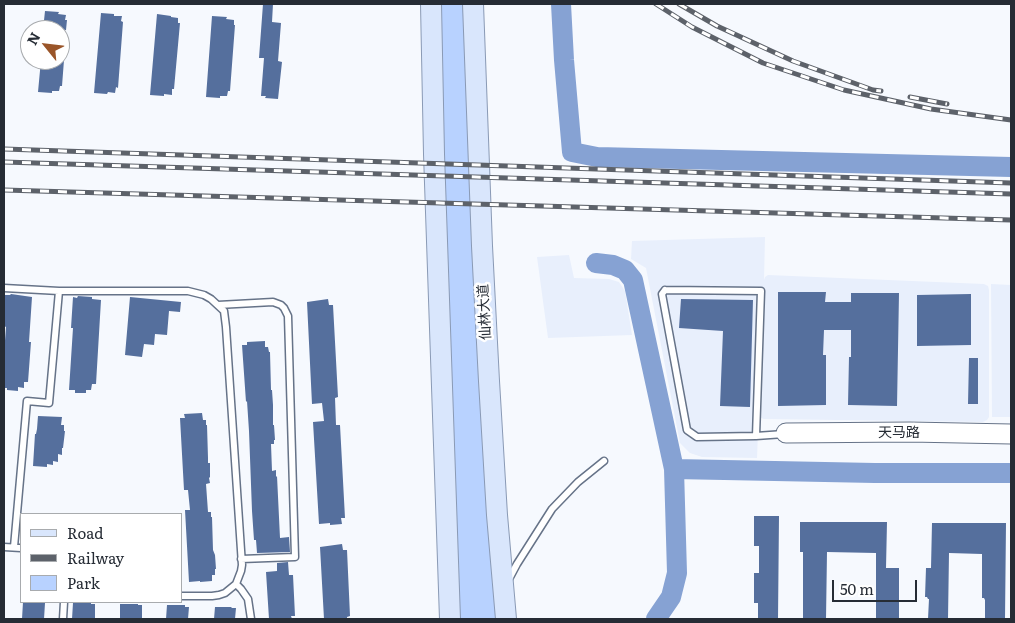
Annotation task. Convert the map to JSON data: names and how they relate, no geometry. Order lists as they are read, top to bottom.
{
  "streets": {
    "main road": ["仙林大道"],
    "street": ["天马路"]
  },
  "legend": ["Road", "Railway", "Park"],
  "scale_bar": "50 m",
  "north": "top left"
}
